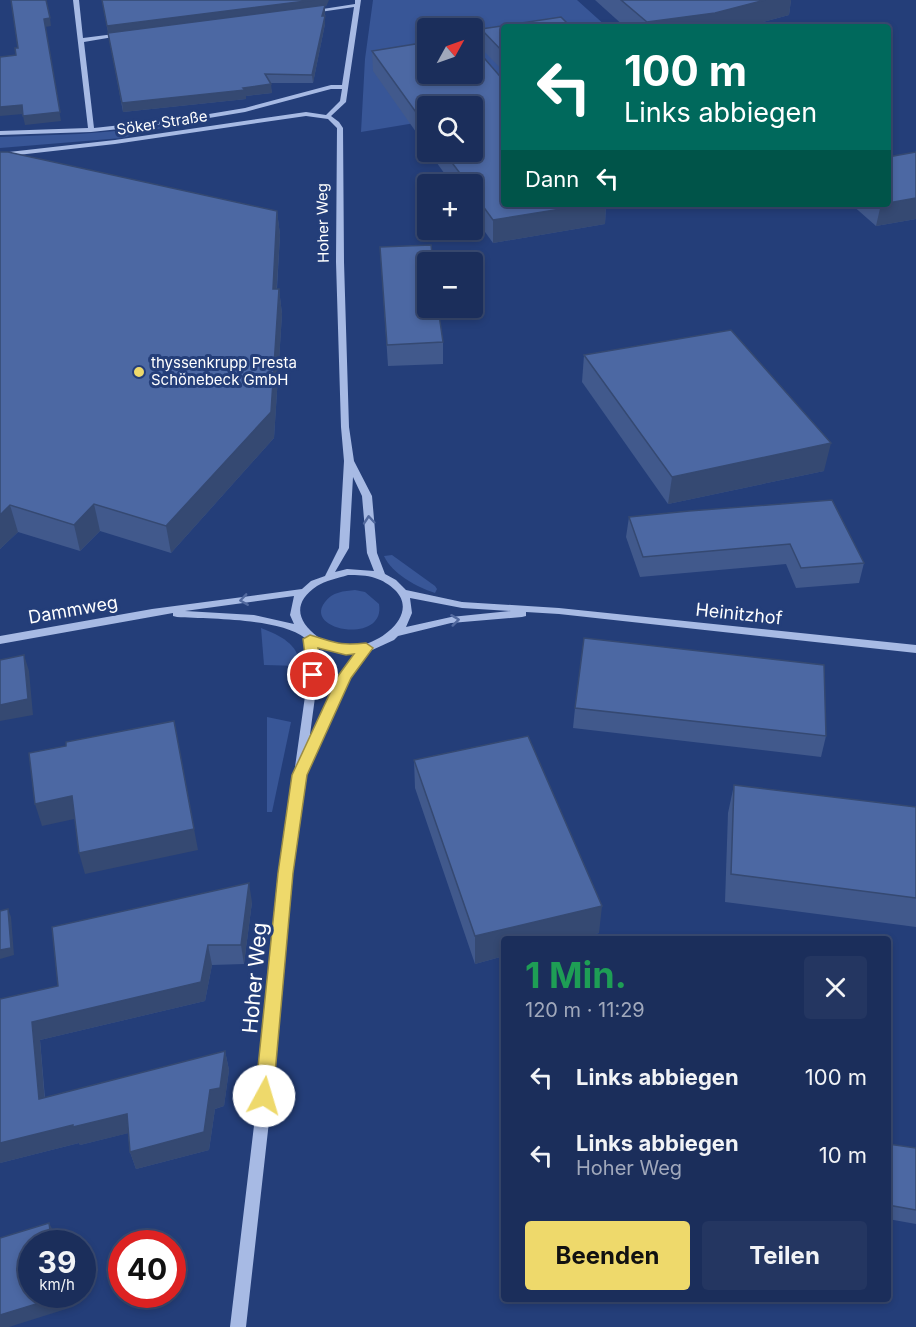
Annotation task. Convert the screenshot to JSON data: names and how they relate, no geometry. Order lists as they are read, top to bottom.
{
  "streets": {
    "street": [
      "Söker Straße",
      "Hoher Weg",
      "Dammweg",
      "Heinitzhof"
    ]
  },
  "crossings": [
    ["Söker Straße", "Hoher Weg"],
    ["Hoher Weg", "Dammweg"],
    ["Hoher Weg", "Heinitzhof"],
    ["Dammweg", "Heinitzhof"]
  ],
  "places": ["thyssenkrupp Presta Schönebeck GmbH"],
  "north": "top right",
  "page": {
    "map_buttons": ["+", "−"],
    "turn": ["100 m", "Links abbiegen"],
    "then": "Dann",
    "heading": ["1 Min.", "120 m · 11:29"],
    "list": [
      {
        "name": "Links abbiegen",
        "value": "100 m"
      },
      {
        "name": "Links abbiegen",
        "note": "Hoher Weg",
        "value": "10 m"
      }
    ],
    "buttons": ["Beenden", "Teilen"],
    "speed": "39 km/h",
    "limit": "40"
  }
}
